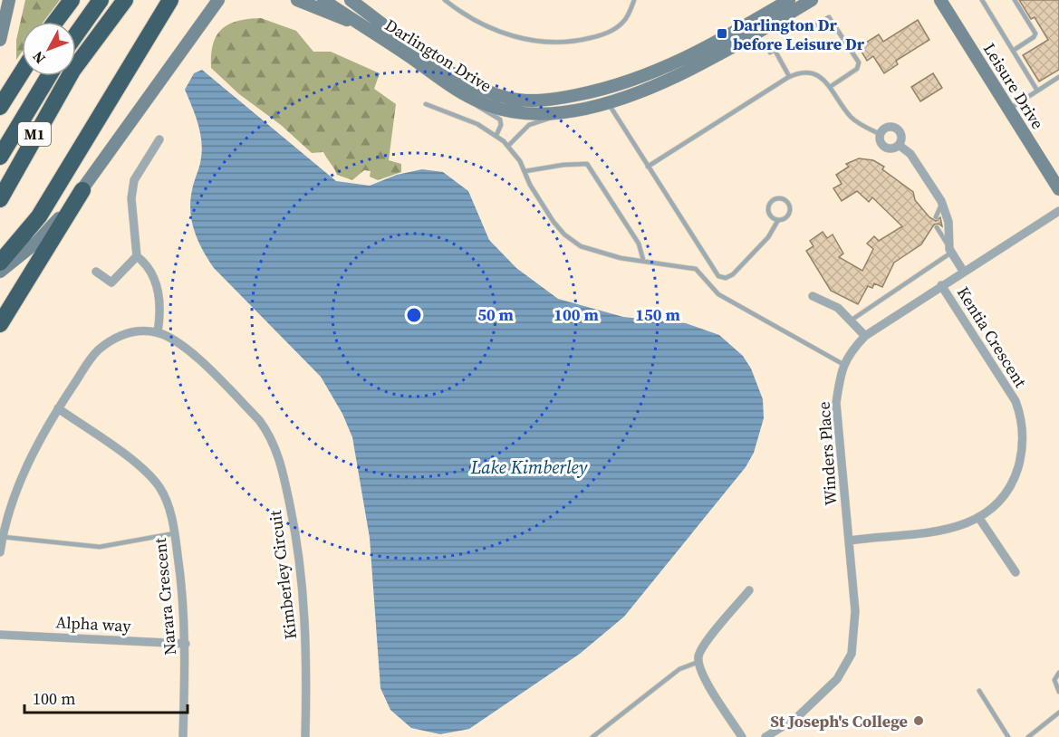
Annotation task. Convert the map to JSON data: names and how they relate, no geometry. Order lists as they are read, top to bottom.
{
  "streets": {
    "highway": ["M1"],
    "street": [
      "Darlington Drive",
      "Leisure Drive",
      "Kentia Crescent",
      "Winders Place",
      "Kimberley Circuit",
      "Narara Crescent",
      "Alpha way"
    ]
  },
  "crossings": [
    ["Kentia Crescent", "Winders Place"],
    ["Kimberley Circuit", "Narara Crescent"],
    ["Narara Crescent", "Alpha way"]
  ],
  "water": ["Lake Kimberley"],
  "places": {
    "transit": ["Darlington Dr before Leisure Dr"],
    "other": ["St Joseph's College"]
  },
  "scale_bar": "100 m",
  "north": "bottom left",
  "rings": ["50 m", "100 m", "150 m"]
}
